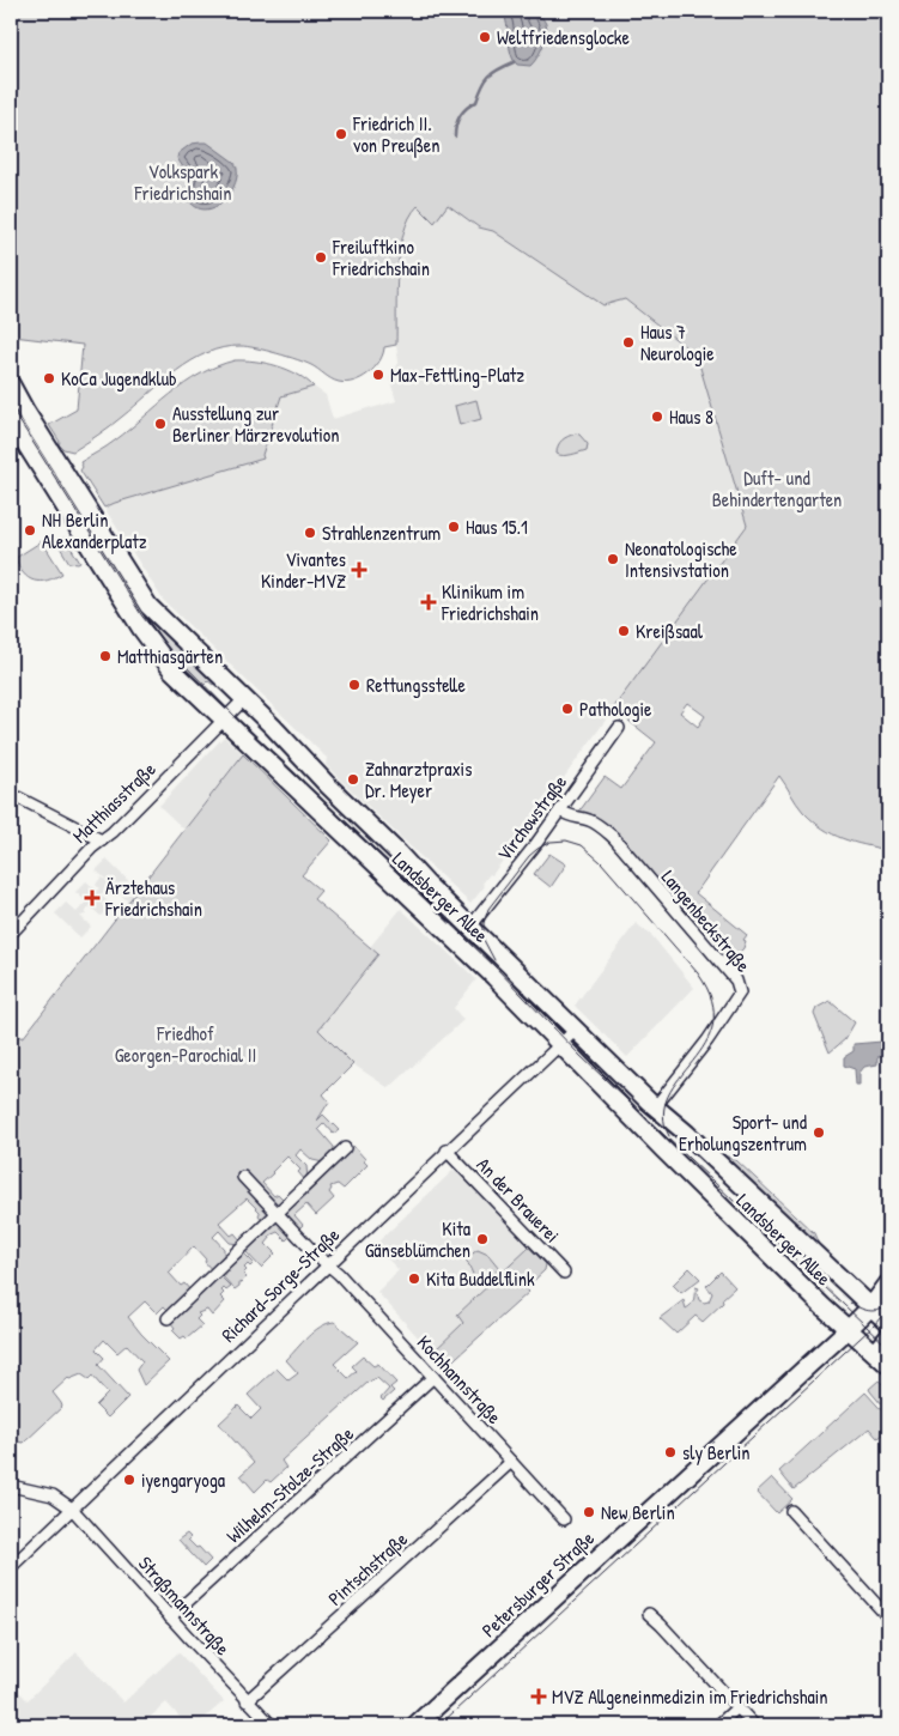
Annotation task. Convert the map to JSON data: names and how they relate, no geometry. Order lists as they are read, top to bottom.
{
  "streets": {
    "main road": ["Landsberger Allee", "Petersburger Straße"],
    "street": [
      "Matthiasstraße",
      "Virchowstraße",
      "Langenbeckstraße",
      "An der Brauerei",
      "Richard-Sorge-Straße",
      "Kochhannstraße",
      "Wilhelm-Stolze-Straße",
      "Pintschstraße",
      "Straßmannstraße"
    ]
  },
  "crossings": [
    ["Matthiasstraße", "Landsberger Allee"],
    ["Virchowstraße", "Landsberger Allee"],
    ["Virchowstraße", "Langenbeckstraße"],
    ["Landsberger Allee", "Langenbeckstraße"],
    ["Landsberger Allee", "Richard-Sorge-Straße"],
    ["Landsberger Allee", "Petersburger Straße"],
    ["An der Brauerei", "Richard-Sorge-Straße"],
    ["Richard-Sorge-Straße", "Kochhannstraße"],
    ["Richard-Sorge-Straße", "Straßmannstraße"],
    ["Kochhannstraße", "Wilhelm-Stolze-Straße"],
    ["Kochhannstraße", "Pintschstraße"],
    ["Wilhelm-Stolze-Straße", "Straßmannstraße"],
    ["Pintschstraße", "Straßmannstraße"]
  ],
  "parks": ["Volkspark Friedrichshain", "Duft- und Behindertengarten", "Friedhof Georgen-Parochial II"],
  "places": {
    "other": [
      "Weltfriedensglocke",
      "Friedrich II. von Preußen",
      "Freiluftkino Friedrichshain",
      "Haus 7 Neurologie",
      "Max-Fettling-Platz",
      "KoCa Jugendklub",
      "Haus 8",
      "Ausstellung zur Berliner Märzrevolution",
      "Haus 15.1",
      "NH Berlin Alexanderplatz",
      "Strahlenzentrum",
      "Neonatologische Intensivstation",
      "Kreißsaal",
      "Matthiasgärten",
      "Rettungsstelle",
      "Pathologie",
      "Zahnarztpraxis Dr. Meyer",
      "Sport- und Erholungszentrum",
      "Kita Gänseblümchen",
      "Kita Buddelflink",
      "sly Berlin",
      "iyengaryoga",
      "New Berlin"
    ],
    "health": [
      "Vivantes Kinder-MVZ",
      "Klinikum im Friedrichshain",
      "Ärztehaus Friedrichshain",
      "MVZ Allgeneinmedizin im Friedrichshain"
    ]
  }
}
